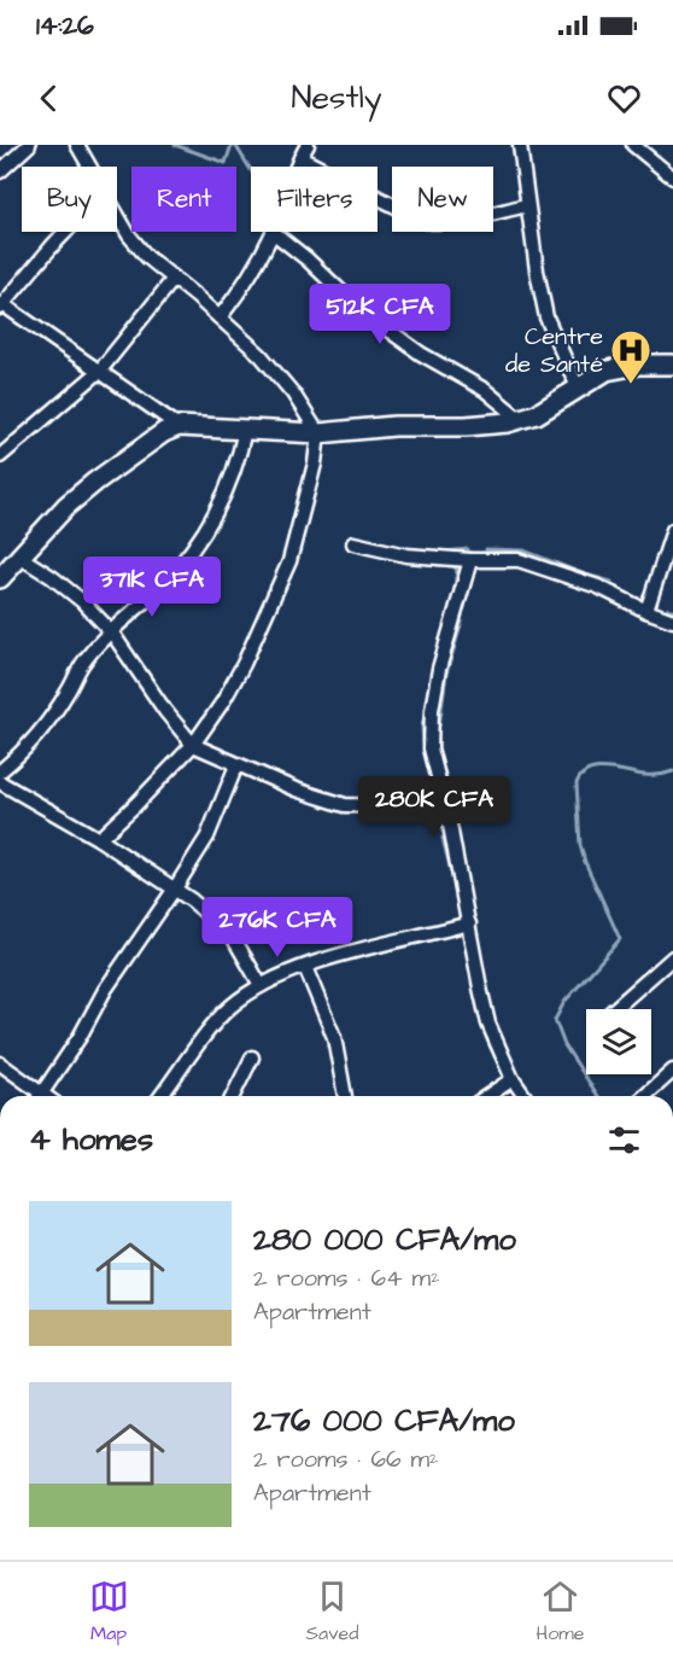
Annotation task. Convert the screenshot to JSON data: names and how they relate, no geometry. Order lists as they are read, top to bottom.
{
  "places": {
    "hospital": ["Centre de Santé"]
  },
  "page": {
    "status": "14:26",
    "header": "Nestly",
    "chip": [
      "Buy",
      "Rent",
      "Filters",
      "New"
    ],
    "price": [
      "512K CFA",
      "371K CFA",
      "280K CFA",
      "276K CFA"
    ],
    "heading": "4 homes",
    "list": [
      {
        "name": "280 000 CFA/mo",
        "note": "2 rooms · 64 m² · Apartment"
      },
      {
        "name": "276 000 CFA/mo",
        "note": "2 rooms · 66 m² · Apartment"
      }
    ],
    "tabs": ["Map", "Saved", "Home"]
  }
}
